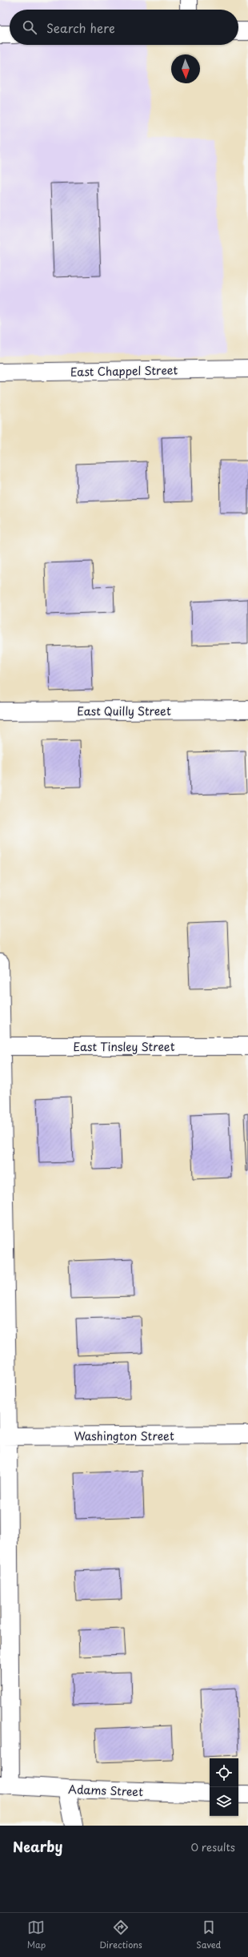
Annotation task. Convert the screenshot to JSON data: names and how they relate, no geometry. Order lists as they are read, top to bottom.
{
  "streets": {
    "street": [
      "East Chappel Street",
      "East Quilly Street",
      "East Tinsley Street",
      "Washington Street",
      "Adams Street"
    ]
  },
  "north": "bottom",
  "page": {
    "search": "Search here",
    "heading": ["Nearby", "0 results"],
    "nav": ["Map", "Directions", "Saved"]
  }
}
